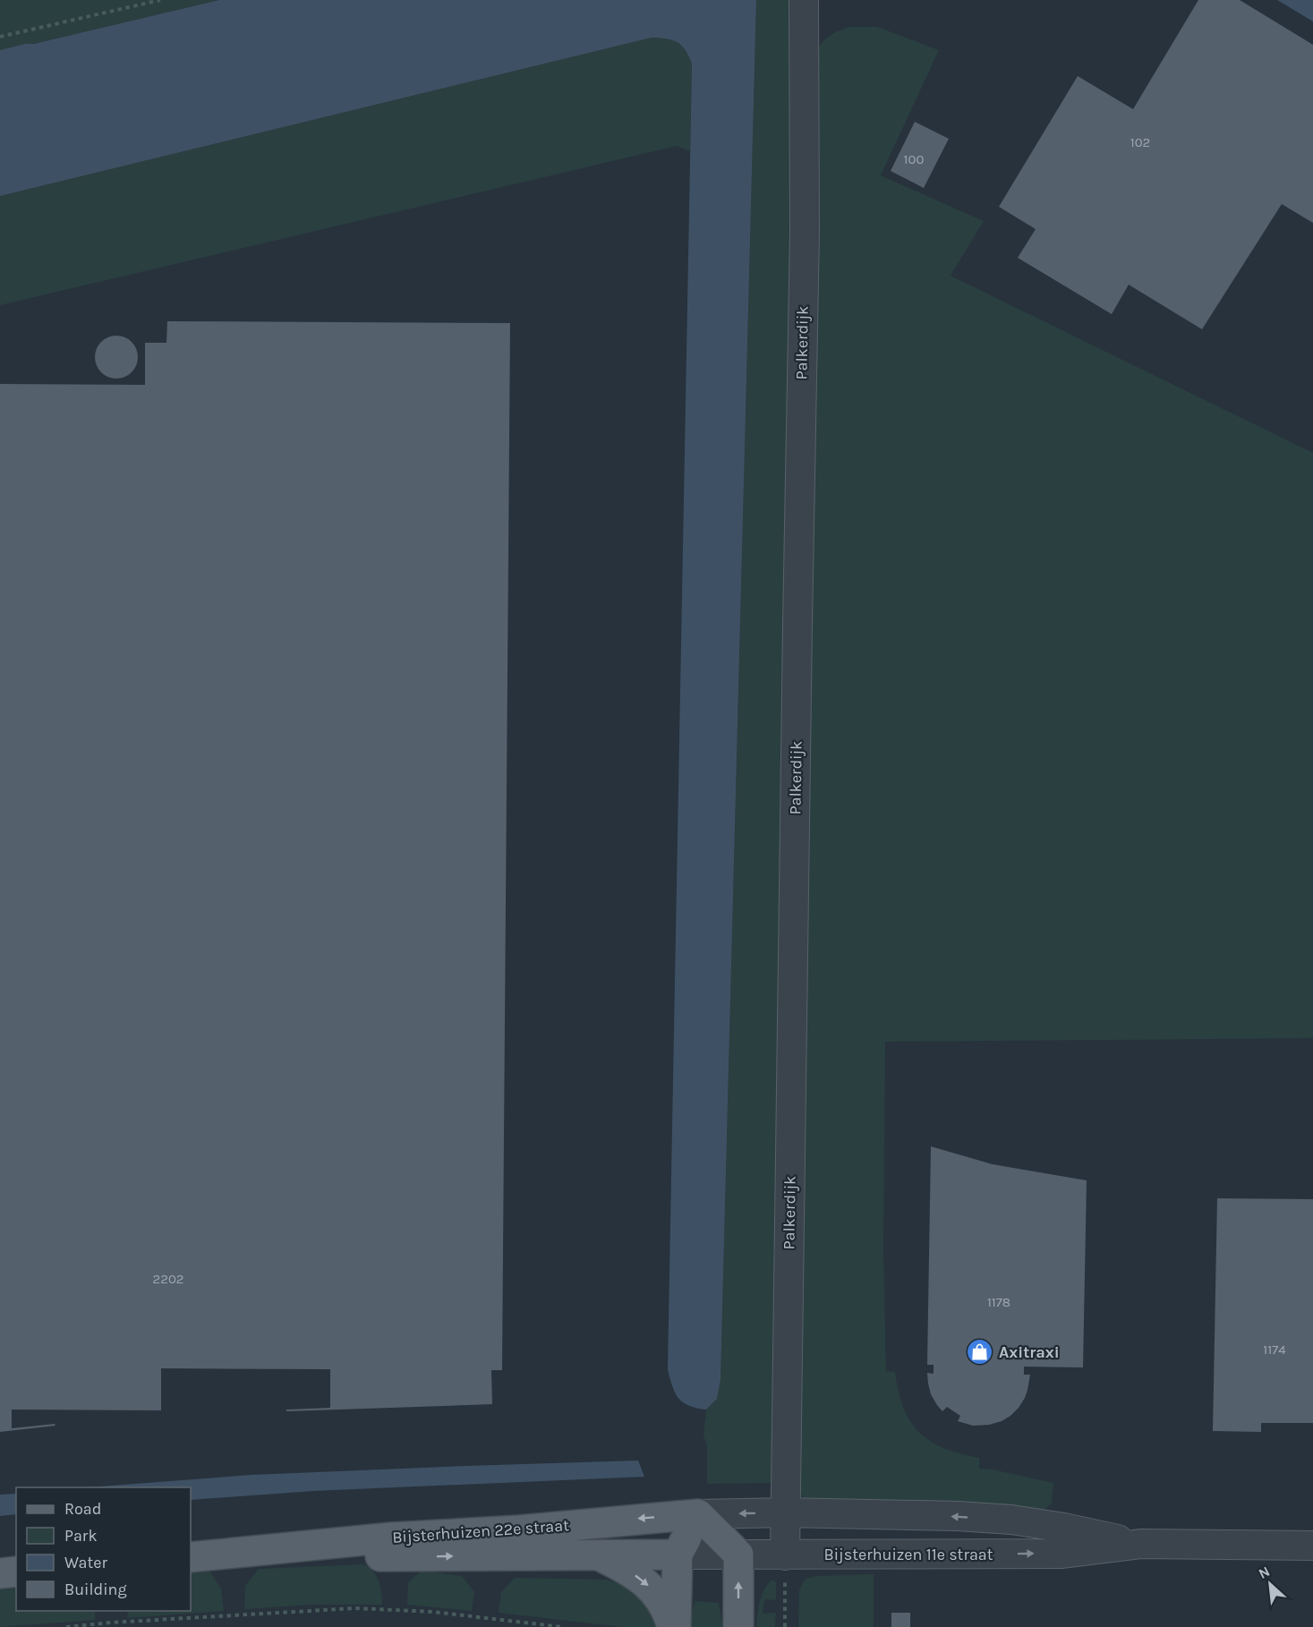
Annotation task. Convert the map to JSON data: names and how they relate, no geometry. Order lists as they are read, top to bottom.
{
  "streets": {
    "main road": ["Bijsterhuizen 22e straat"],
    "street": ["Palkerdijk", "Bijsterhuizen 11e straat"]
  },
  "crossings": [
    ["Palkerdijk", "Bijsterhuizen 11e straat"],
    ["Bijsterhuizen 22e straat", "Bijsterhuizen 11e straat"]
  ],
  "places": {
    "shop": ["Axitraxi"]
  },
  "house_numbers": [
    "102",
    "100",
    "2202",
    "1178",
    "1174"
  ],
  "legend": [
    "Road",
    "Park",
    "Water",
    "Building"
  ],
  "north": "top left"
}
